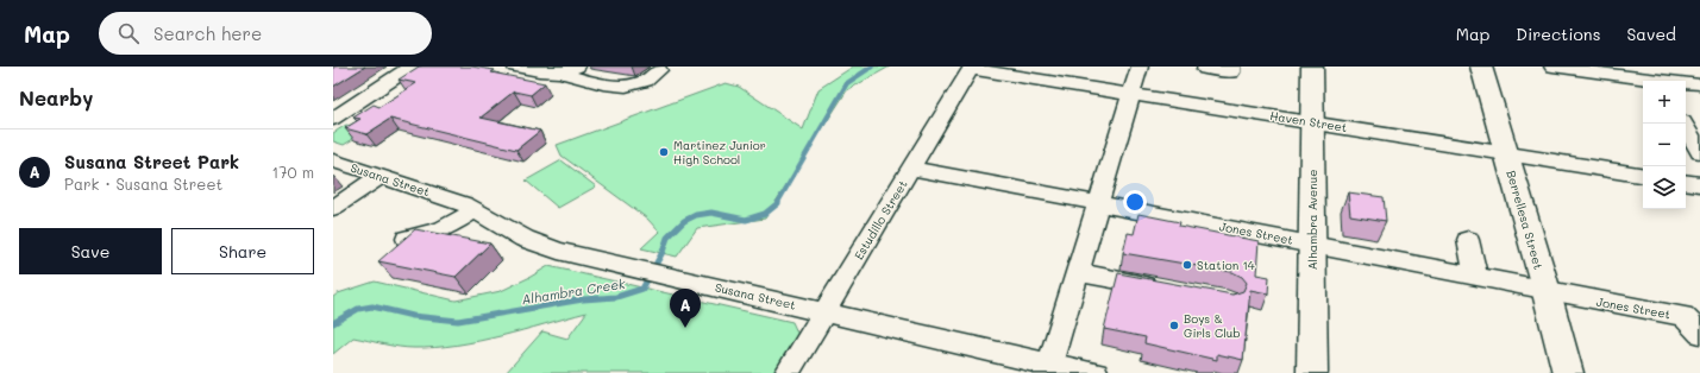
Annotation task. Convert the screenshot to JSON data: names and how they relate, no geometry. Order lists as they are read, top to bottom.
{
  "streets": {
    "main road": ["Alhambra Avenue", "Berrellesa Street"],
    "street": [
      "Haven Street",
      "Susana Street",
      "Estudillo Street",
      "Jones Street"
    ]
  },
  "crossings": [
    ["Haven Street", "Estudillo Street"],
    ["Haven Street", "Alhambra Avenue"],
    ["Haven Street", "Berrellesa Street"],
    ["Susana Street", "Estudillo Street"],
    ["Estudillo Street", "Jones Street"],
    ["Alhambra Avenue", "Jones Street"],
    ["Berrellesa Street", "Jones Street"]
  ],
  "water": ["Alhambra Creek"],
  "places": ["Martinez Junior High School", "Station 14", "Boys & Girls Club"],
  "page": {
    "header": "Map",
    "search": "Search here",
    "nav": ["Map", "Directions", "Saved"],
    "heading": "Nearby",
    "map_buttons": ["+", "−"],
    "list": [
      {
        "mark": "A",
        "name": "Susana Street Park",
        "note": "Park · Susana Street",
        "value": "170 m"
      }
    ],
    "buttons": ["Save", "Share"],
    "pins": "A"
  }
}
